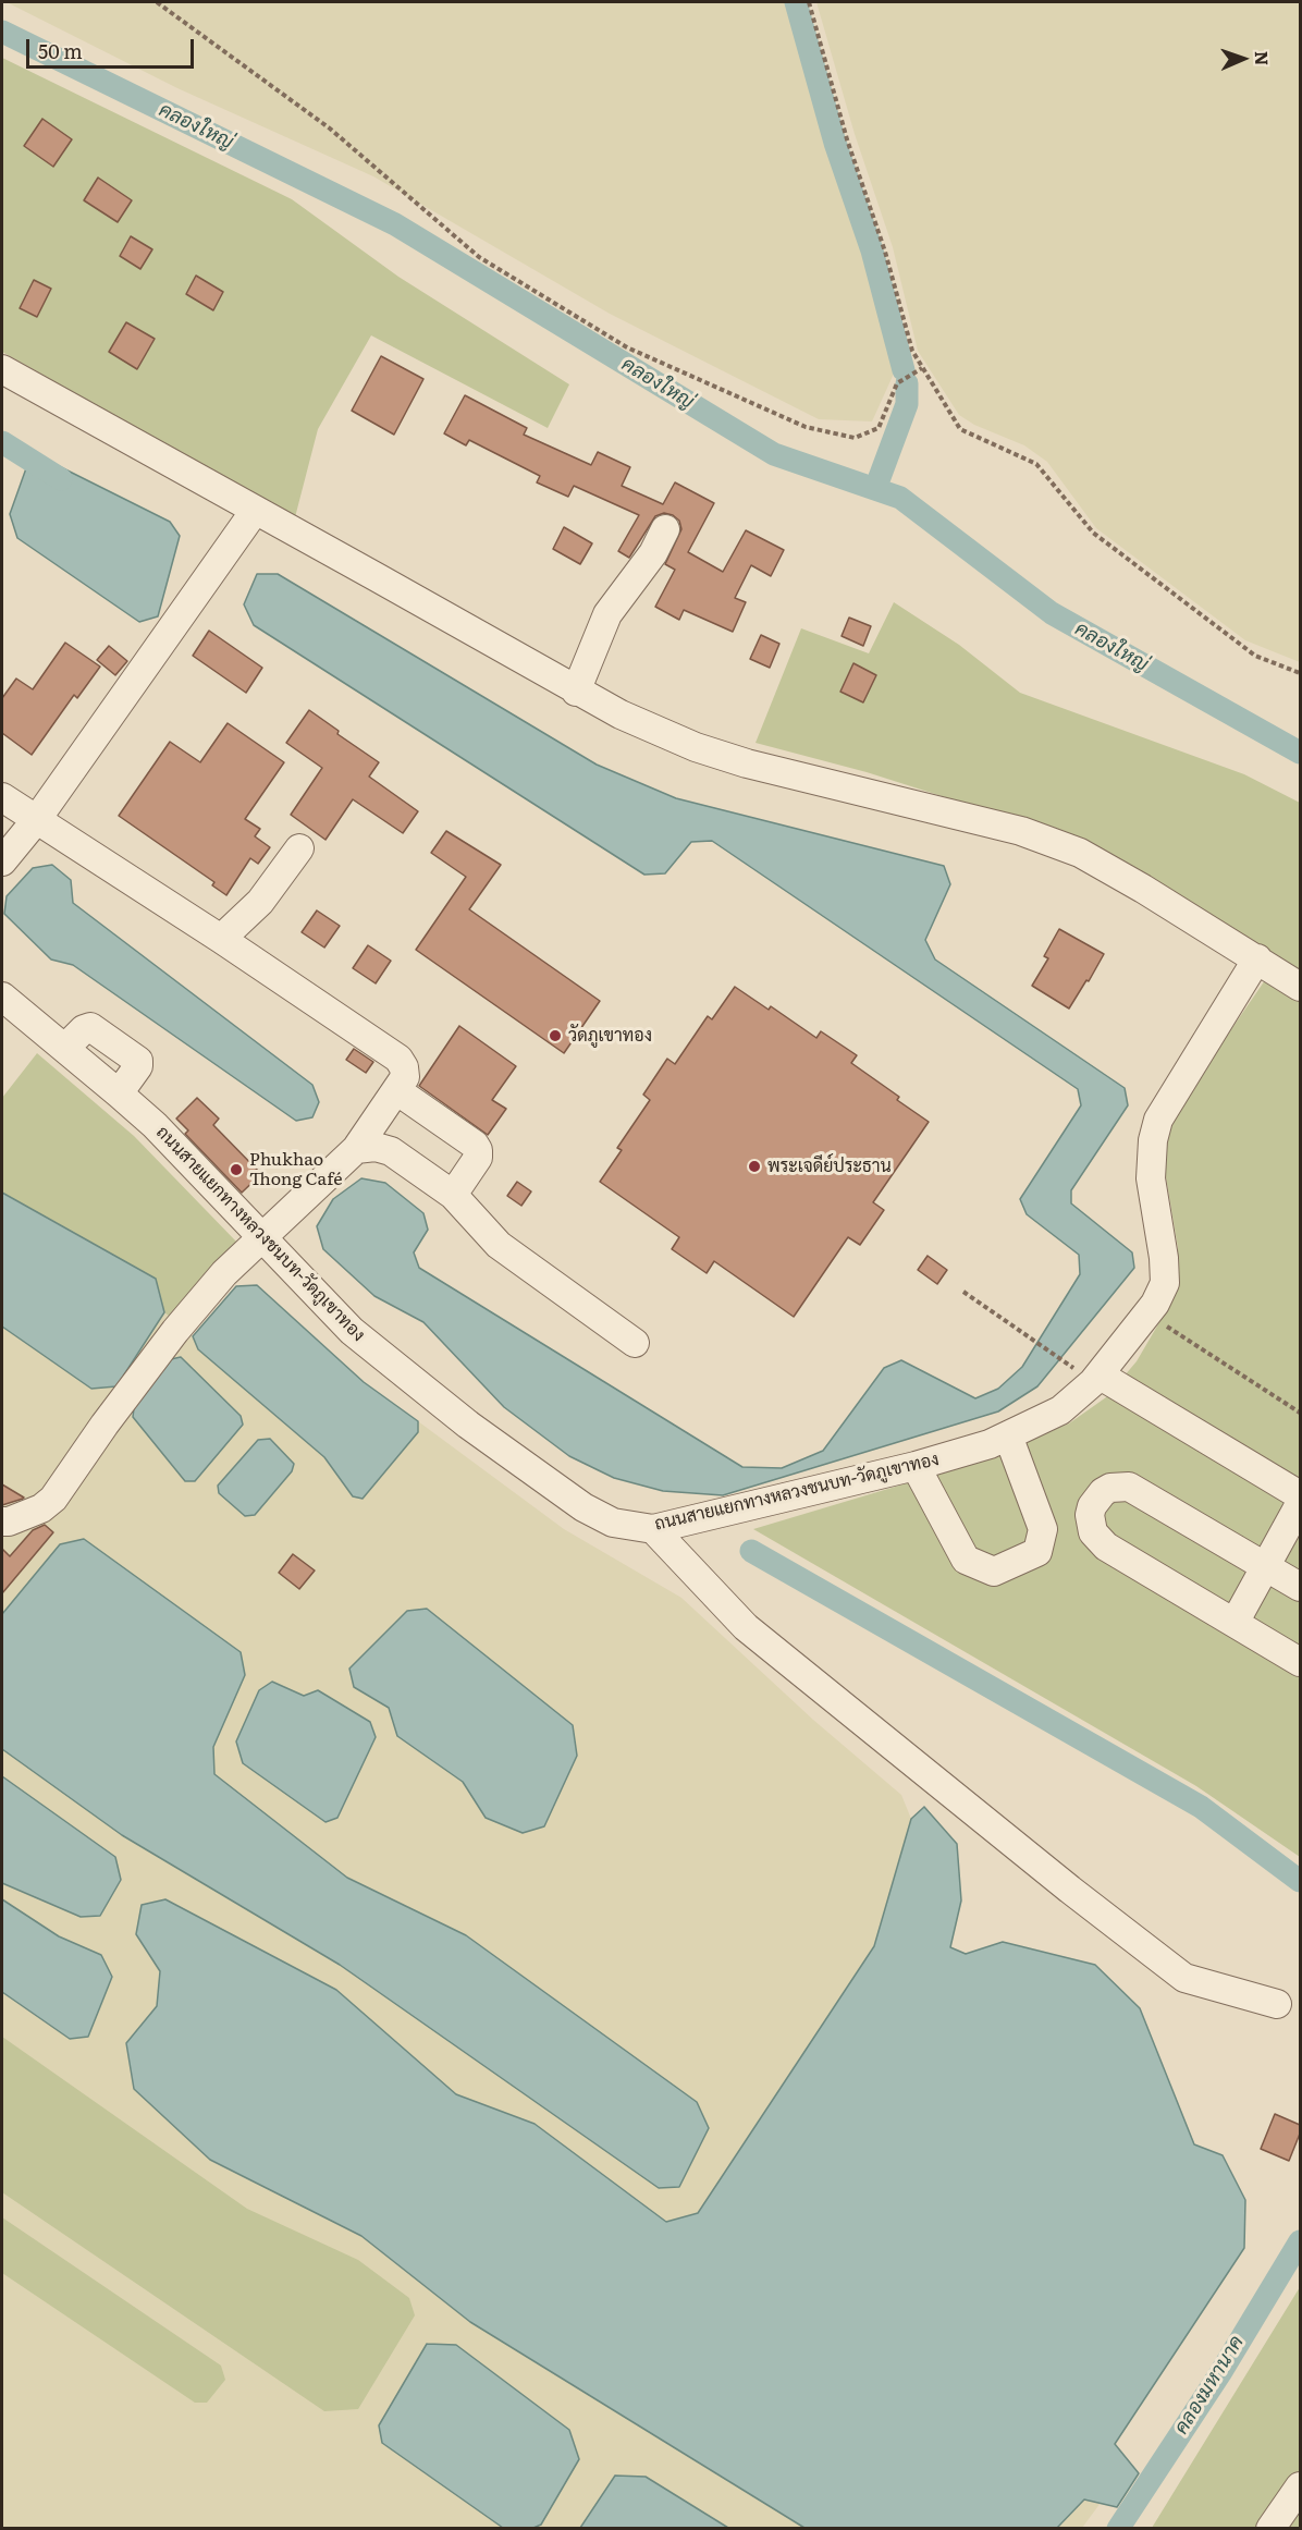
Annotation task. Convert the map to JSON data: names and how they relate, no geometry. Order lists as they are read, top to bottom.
{
  "streets": {
    "street": ["ถนนสายแยกทางหลวงชนบท-วัดภูเขาทอง"]
  },
  "water": ["คลองใหญ่", "คลองมหานาค"],
  "places": ["วัดภูเขาทอง", "พระเจดีย์ประธาน", "Phukhao Thong Café"],
  "scale_bar": "50 m",
  "north": "right"
}
